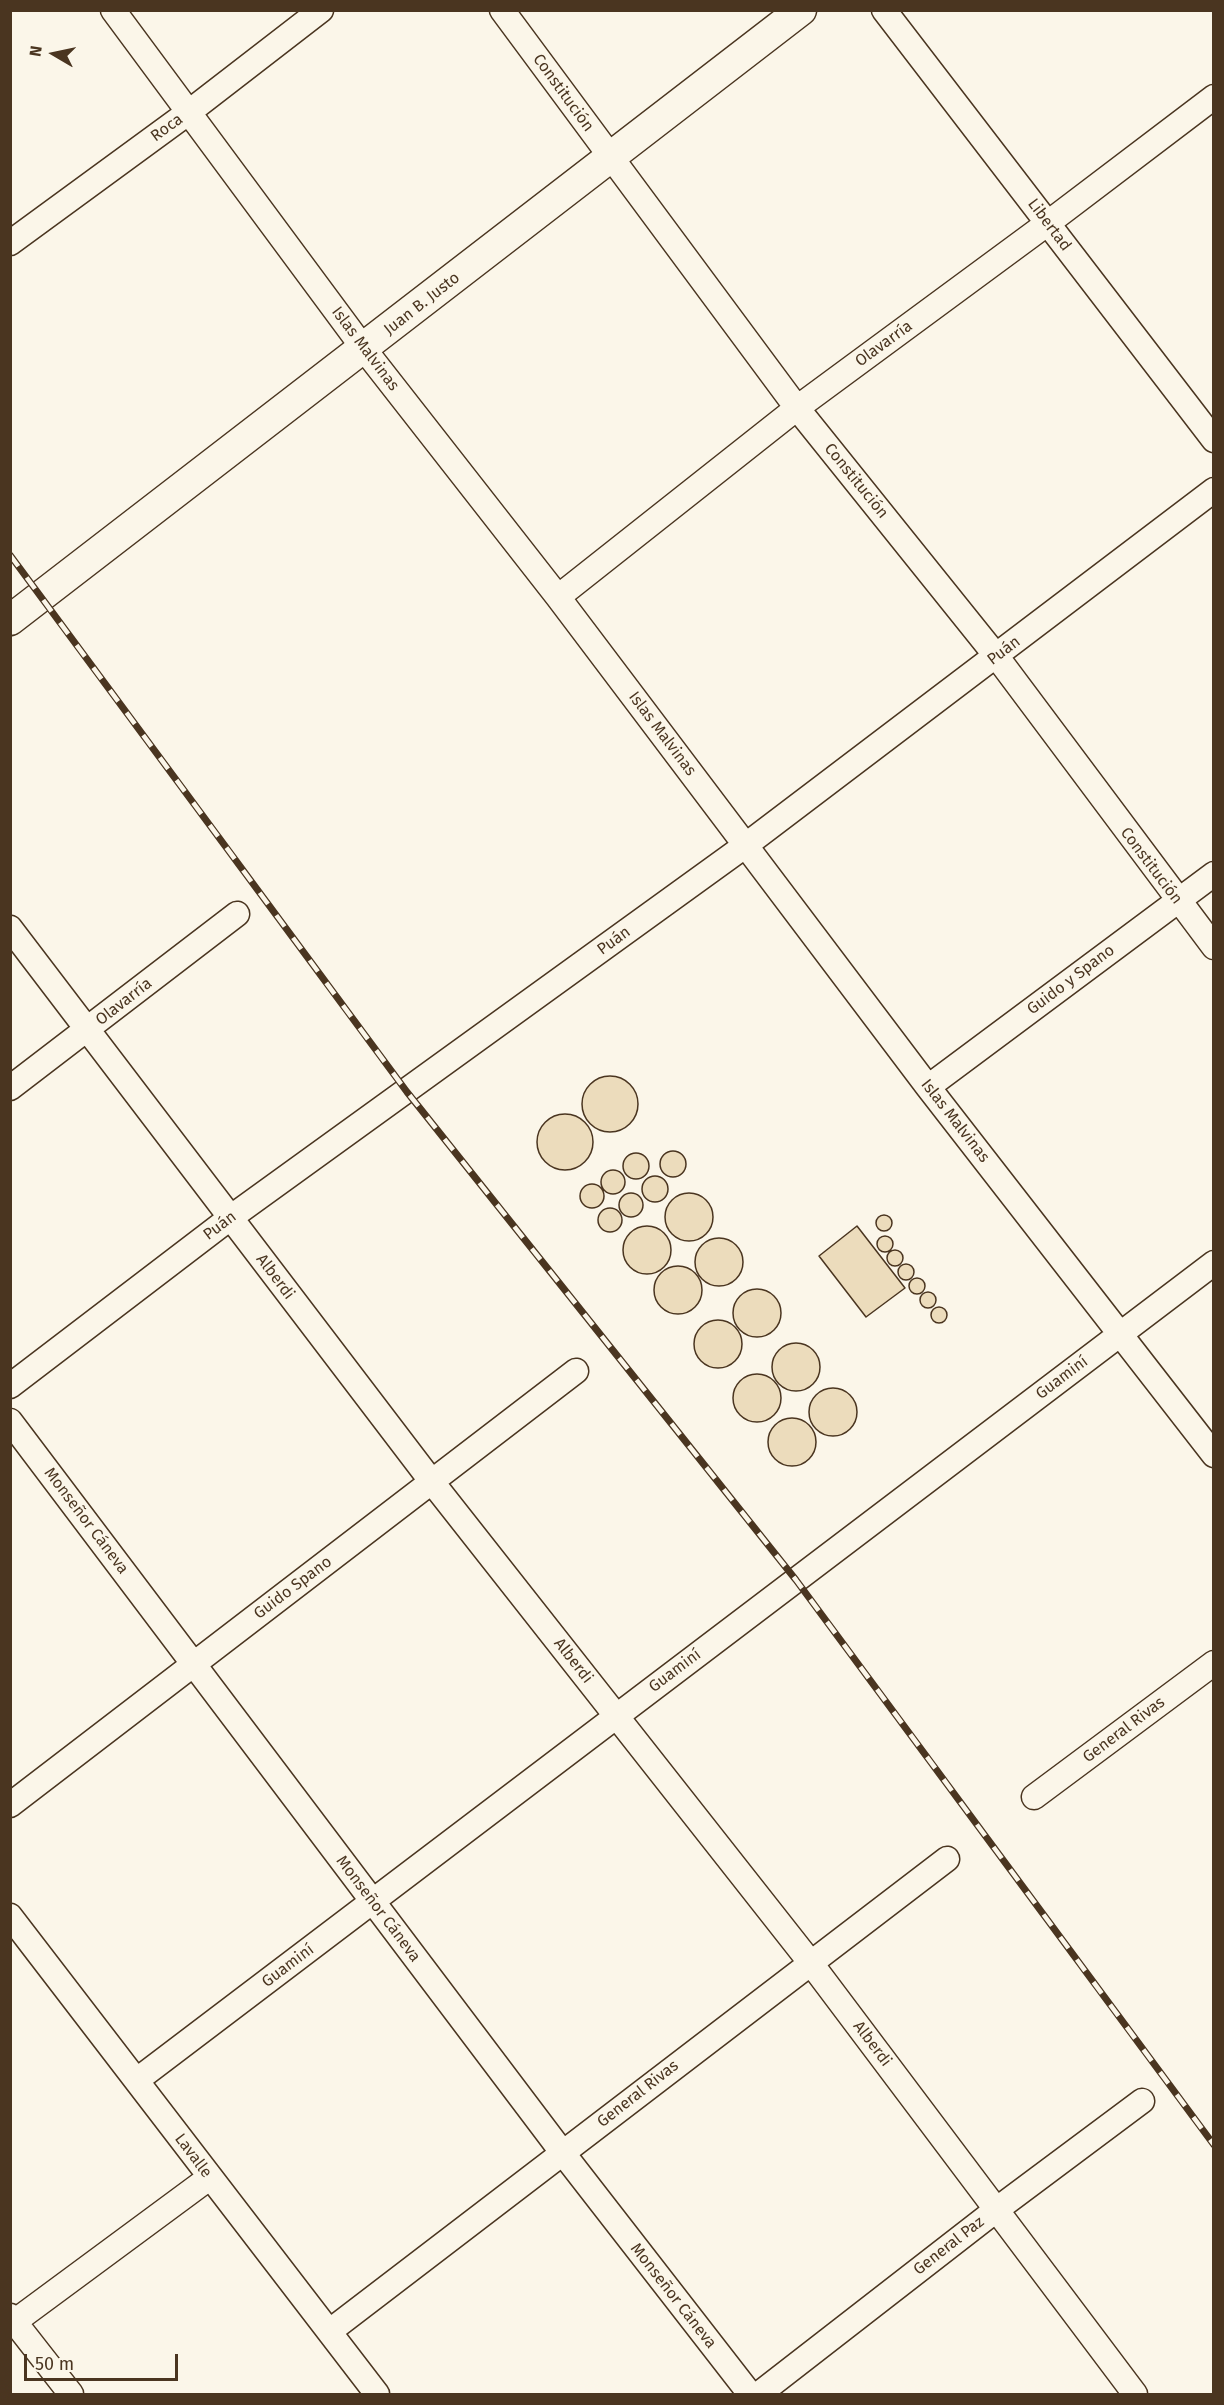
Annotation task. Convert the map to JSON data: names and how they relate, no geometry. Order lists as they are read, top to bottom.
{
  "streets": {
    "main road": ["Juan B. Justo"],
    "street": [
      "Constitución",
      "Roca",
      "Libertad",
      "Olavarría",
      "Islas Malvinas",
      "Puán",
      "Guido y Spano",
      "Alberdi",
      "Guaminí",
      "Monseñor Cáneva",
      "Guido Spano",
      "General Rivas",
      "Lavalle",
      "General Paz"
    ]
  },
  "crossings": [
    ["Constitución", "Juan B. Justo"],
    ["Constitución", "Olavarría"],
    ["Constitución", "Puán"],
    ["Constitución", "Guido y Spano"],
    ["Roca", "Islas Malvinas"],
    ["Libertad", "Olavarría"],
    ["Juan B. Justo", "Islas Malvinas"],
    ["Olavarría", "Islas Malvinas"],
    ["Olavarría", "Alberdi"],
    ["Islas Malvinas", "Puán"],
    ["Islas Malvinas", "Guido y Spano"],
    ["Islas Malvinas", "Guaminí"],
    ["Puán", "Alberdi"],
    ["Alberdi", "Guaminí"],
    ["Alberdi", "Guido Spano"],
    ["Alberdi", "General Rivas"],
    ["Alberdi", "General Paz"],
    ["Guaminí", "Monseñor Cáneva"],
    ["Guaminí", "Lavalle"],
    ["Monseñor Cáneva", "Guido Spano"],
    ["Monseñor Cáneva", "General Rivas"],
    ["General Rivas", "Lavalle"]
  ],
  "scale_bar": "50 m",
  "north": "left"
}
